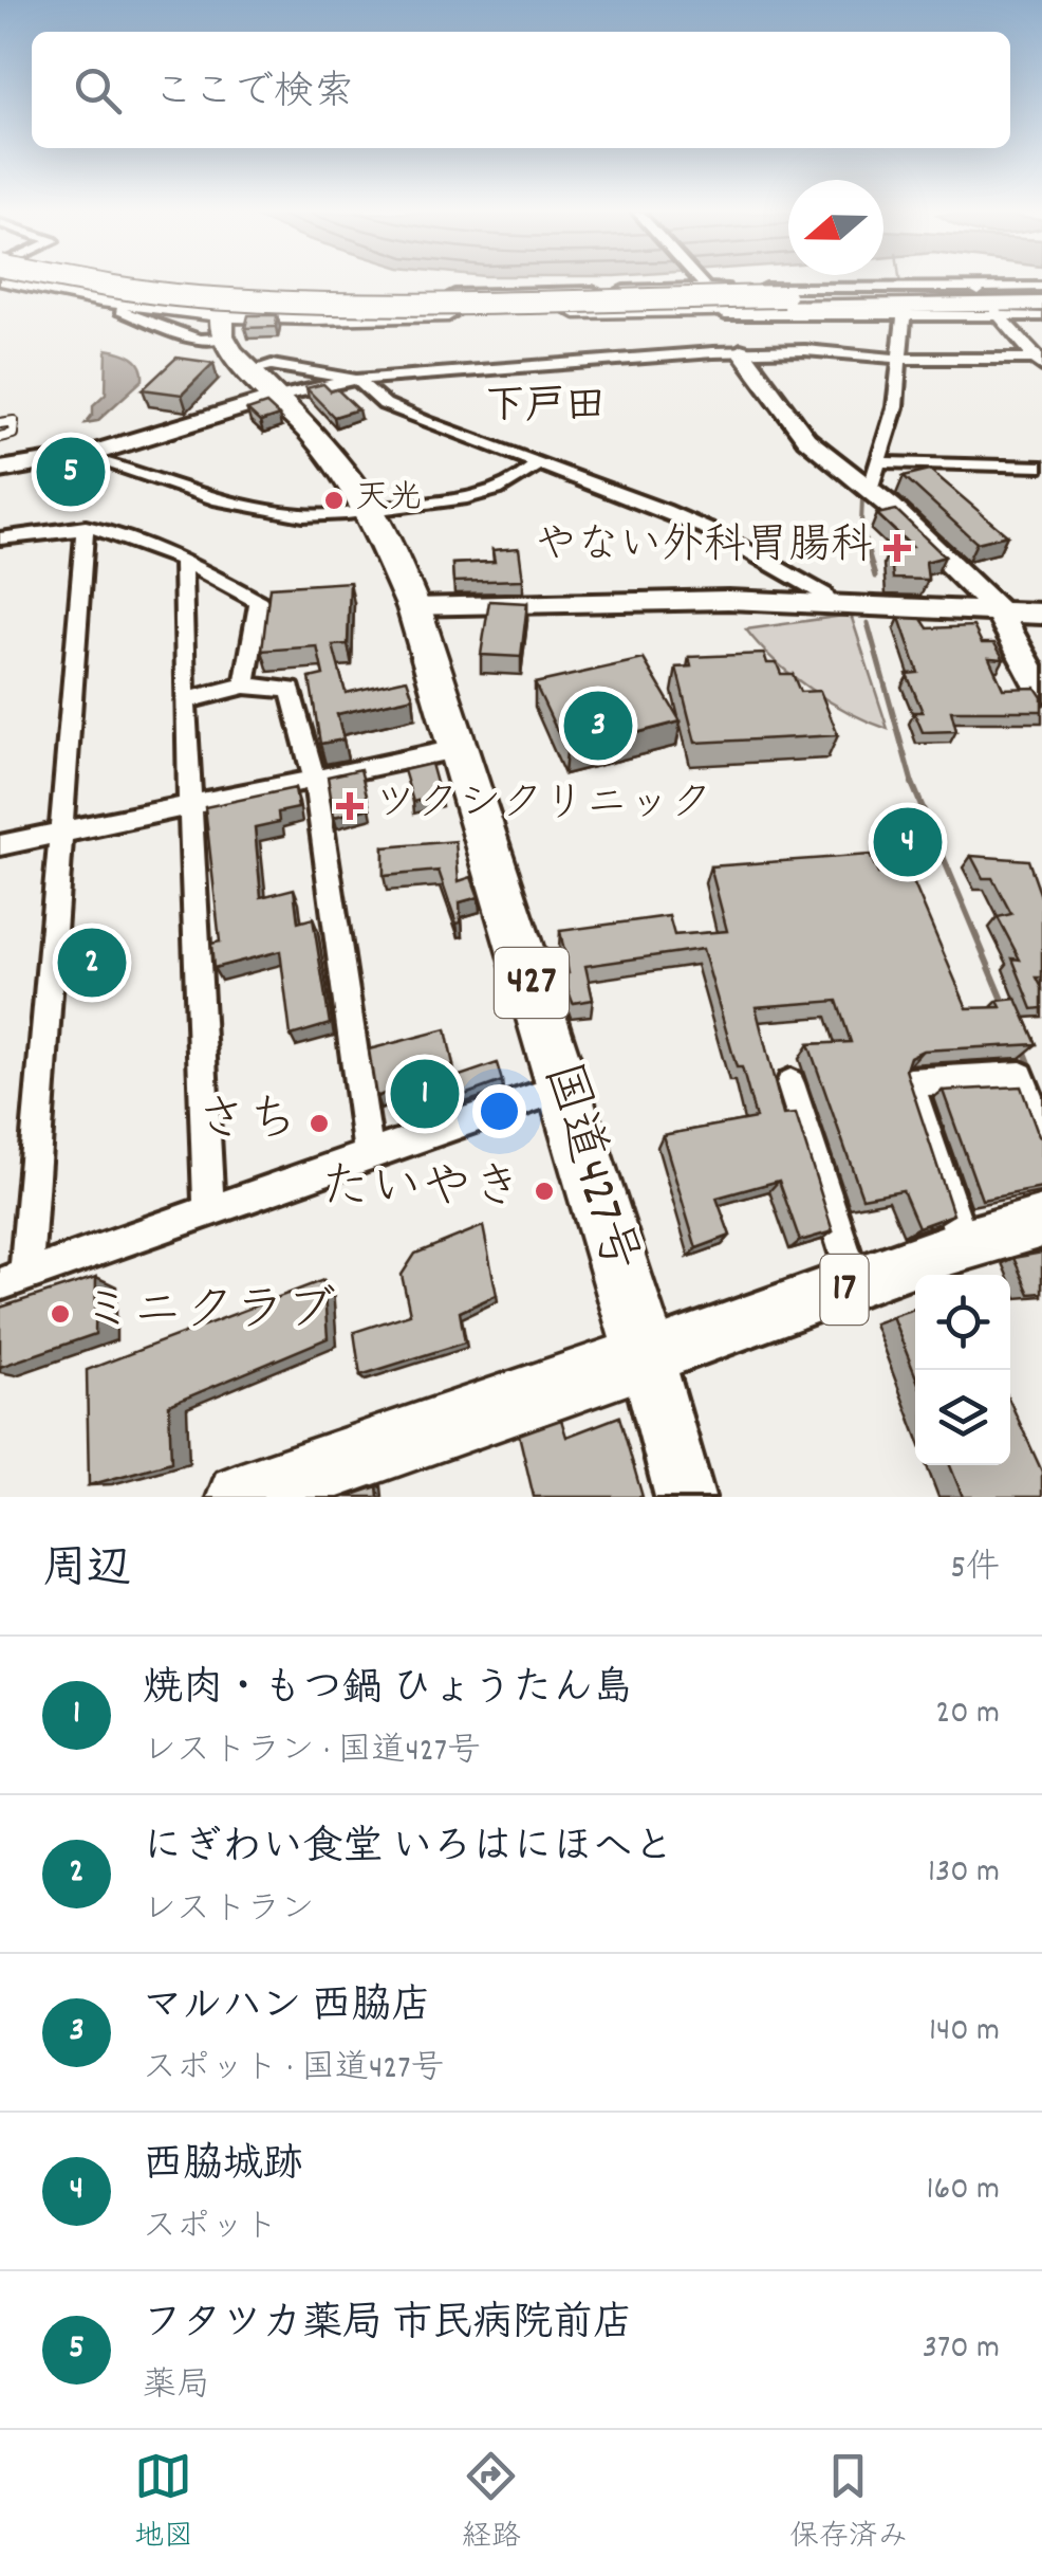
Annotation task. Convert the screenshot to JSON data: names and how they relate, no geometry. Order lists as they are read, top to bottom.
{
  "streets": {
    "highway": ["427", "国道427号"],
    "main road": ["17"]
  },
  "crossings": [
    ["国道427号", "17"]
  ],
  "districts": ["下戸田"],
  "places": {
    "other": [
      "天光",
      "さち",
      "たいやき",
      "ミニクラブ"
    ],
    "health": ["やない外科胃腸科", "ツクシクリニック"]
  },
  "north": "left",
  "page": {
    "search": "ここで検索",
    "pins": [
      "5",
      "3",
      "4",
      "2",
      "1"
    ],
    "heading": ["周辺", "5件"],
    "list": [
      {
        "mark": "1",
        "name": "焼肉・もつ鍋 ひょうたん島",
        "note": "レストラン · 国道427号",
        "value": "20 m"
      },
      {
        "mark": "2",
        "name": "にぎわい食堂 いろはにほへと",
        "note": "レストラン",
        "value": "130 m"
      },
      {
        "mark": "3",
        "name": "マルハン 西脇店",
        "note": "スポット · 国道427号",
        "value": "140 m"
      },
      {
        "mark": "4",
        "name": "西脇城跡",
        "note": "スポット",
        "value": "160 m"
      },
      {
        "mark": "5",
        "name": "フタツカ薬局 市民病院前店",
        "note": "薬局",
        "value": "370 m"
      }
    ],
    "nav": ["地図", "経路", "保存済み"]
  }
}
